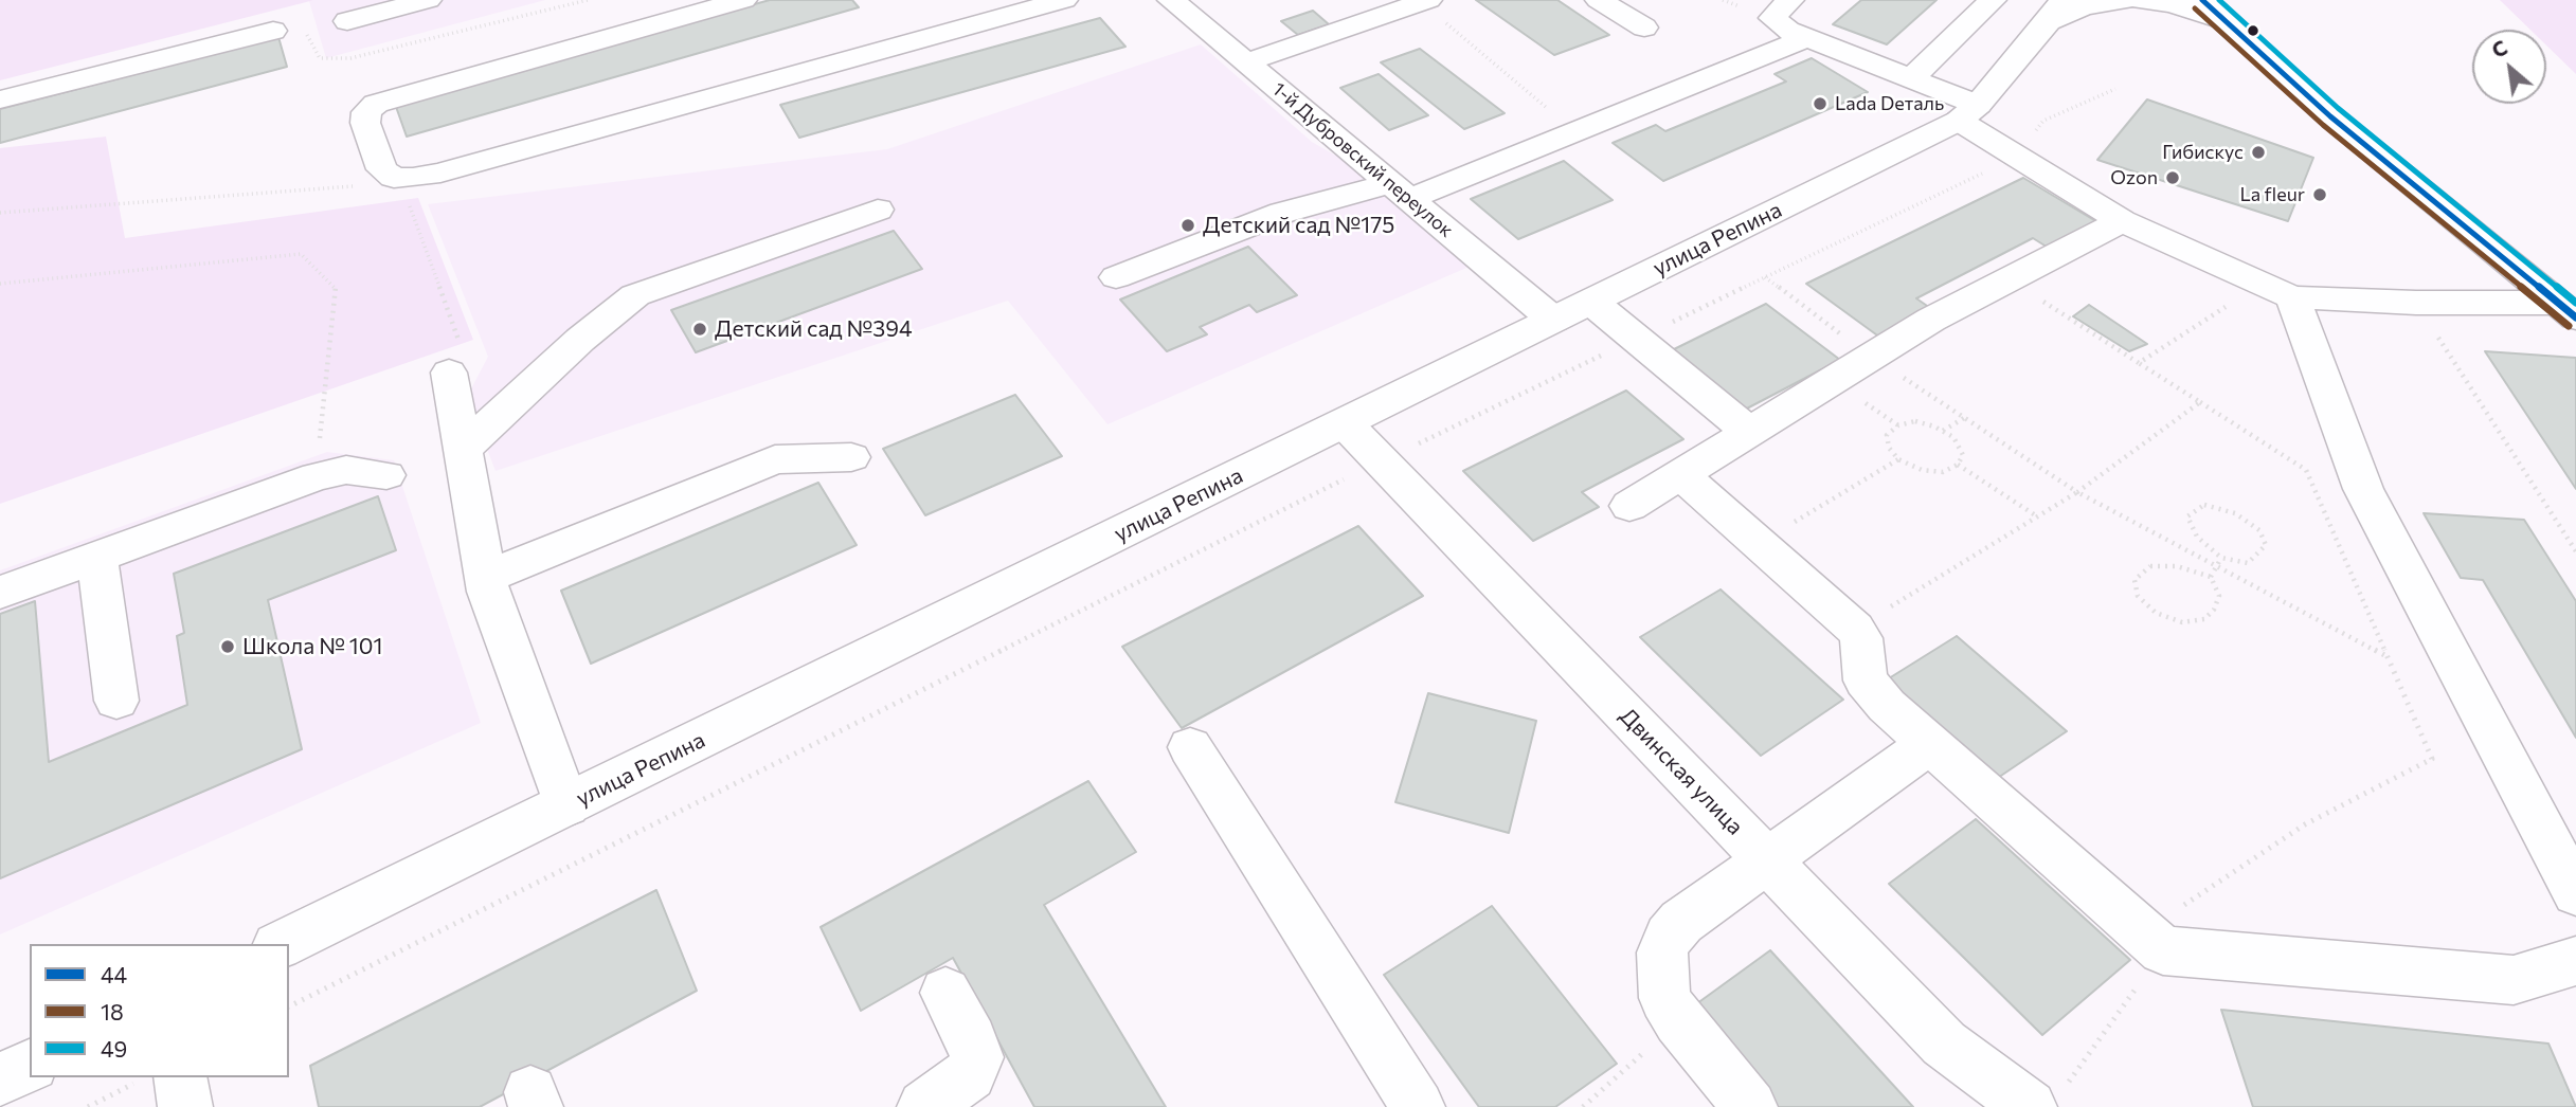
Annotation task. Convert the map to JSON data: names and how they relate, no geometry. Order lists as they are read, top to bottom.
{
  "streets": {
    "main road": ["1-й Дубровский переулок", "улица Репина", "Двинская улица"]
  },
  "crossings": [
    ["1-й Дубровский переулок", "улица Репина"],
    ["улица Репина", "Двинская улица"]
  ],
  "places": [
    "Lada Dеталь",
    "Гибискус",
    "Ozon",
    "La fleur",
    "Детский сад №175",
    "Детский сад №394",
    "Школа № 101"
  ],
  "lines": ["transit line 44", "transit line 49", "transit line 18"],
  "legend": ["44", "18", "49"],
  "north": "top left"
}
